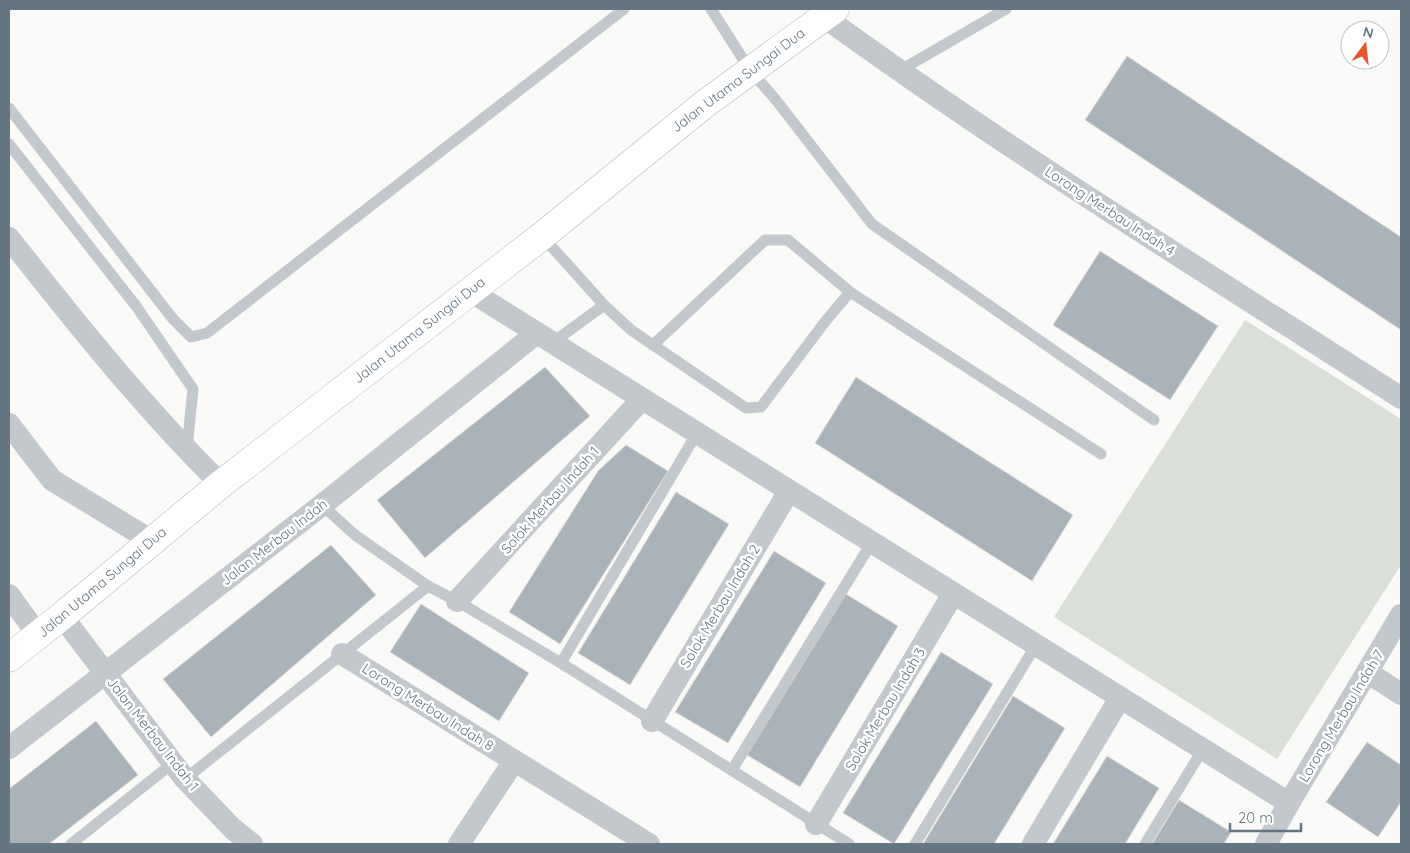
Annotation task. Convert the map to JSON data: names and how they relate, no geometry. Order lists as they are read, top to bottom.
{
  "streets": {
    "main road": ["Jalan Utama Sungai Dua"],
    "street": [
      "Lorong Merbau Indah 4",
      "Solok Merbau Indah 1",
      "Jalan Merbau Indah",
      "Solok Merbau Indah 2",
      "Lorong Merbau Indah 8",
      "Solok Merbau Indah 3",
      "Lorong Merbau Indah 7",
      "Jalan Merbau Indah 1"
    ]
  },
  "crossings": [
    ["Jalan Utama Sungai Dua", "Lorong Merbau Indah 4"],
    ["Jalan Utama Sungai Dua", "Jalan Merbau Indah 1"],
    ["Jalan Merbau Indah", "Jalan Merbau Indah 1"]
  ],
  "scale_bar": "20 m",
  "north": "top"
}
